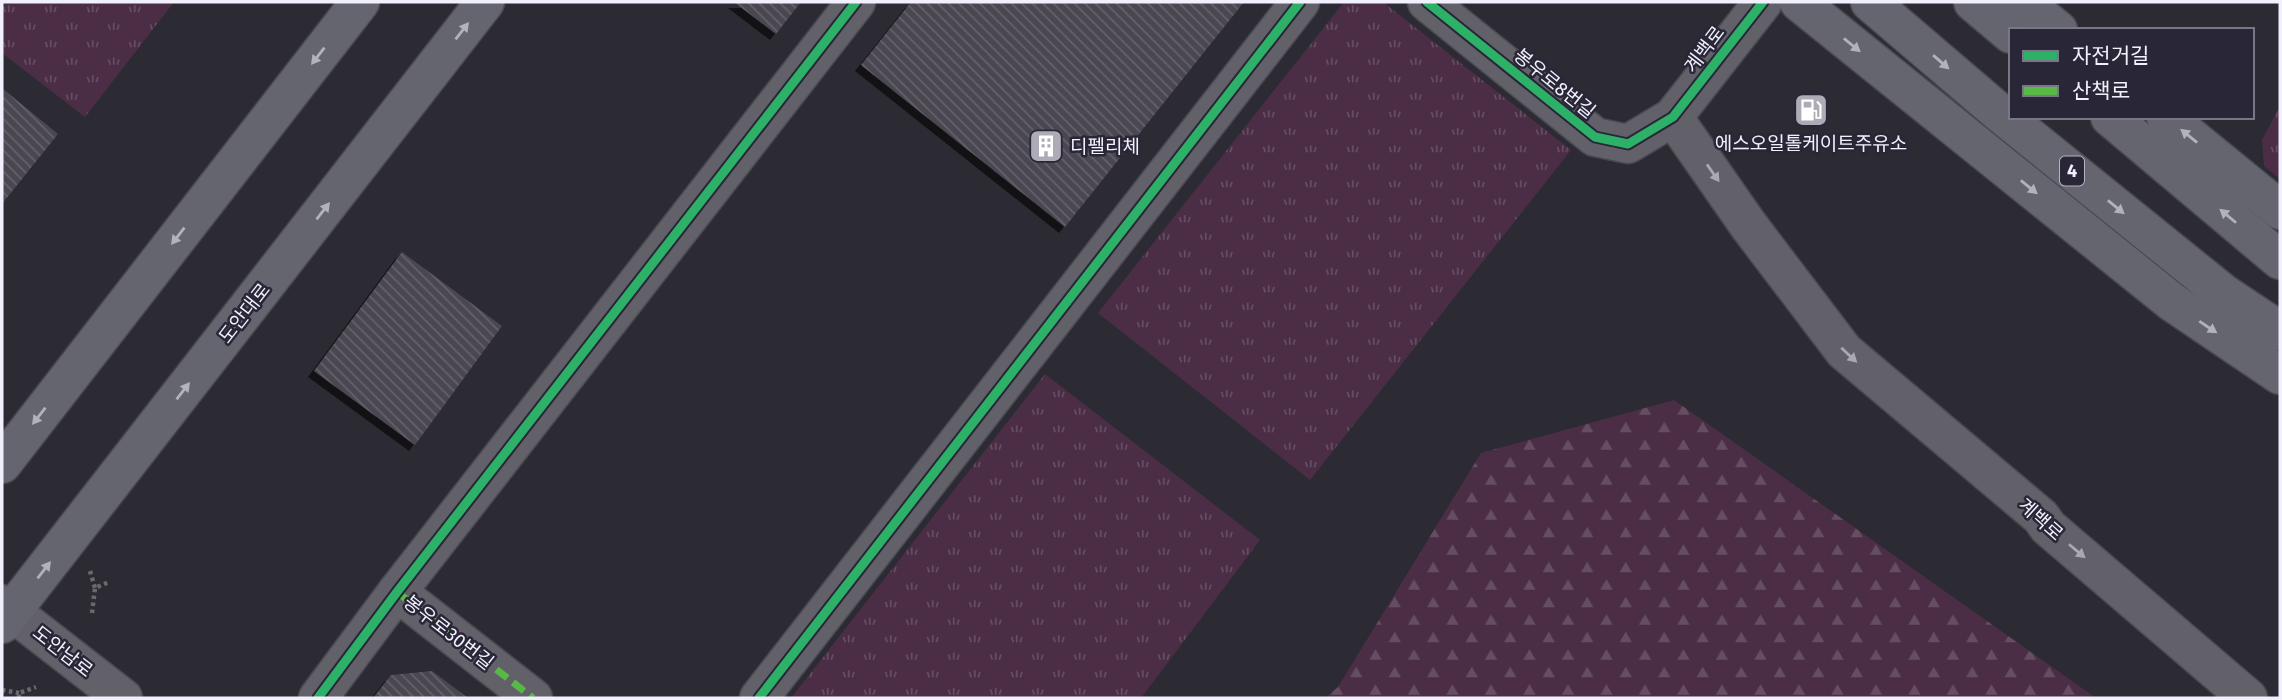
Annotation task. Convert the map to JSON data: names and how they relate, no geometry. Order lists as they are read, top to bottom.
{
  "streets": {
    "main road": ["4", "도안대로"],
    "street": [
      "계백로",
      "봉우로8번길",
      "봉우로30번길",
      "도안남로"
    ]
  },
  "crossings": [
    ["계백로", "봉우로8번길"],
    ["도안대로", "도안남로"]
  ],
  "one_way": ["계백로"],
  "places": {
    "fuel station": ["에스오일톨케이트주유소"],
    "building": ["디펠리체"]
  },
  "legend": ["자전거길", "산책로"]
}
